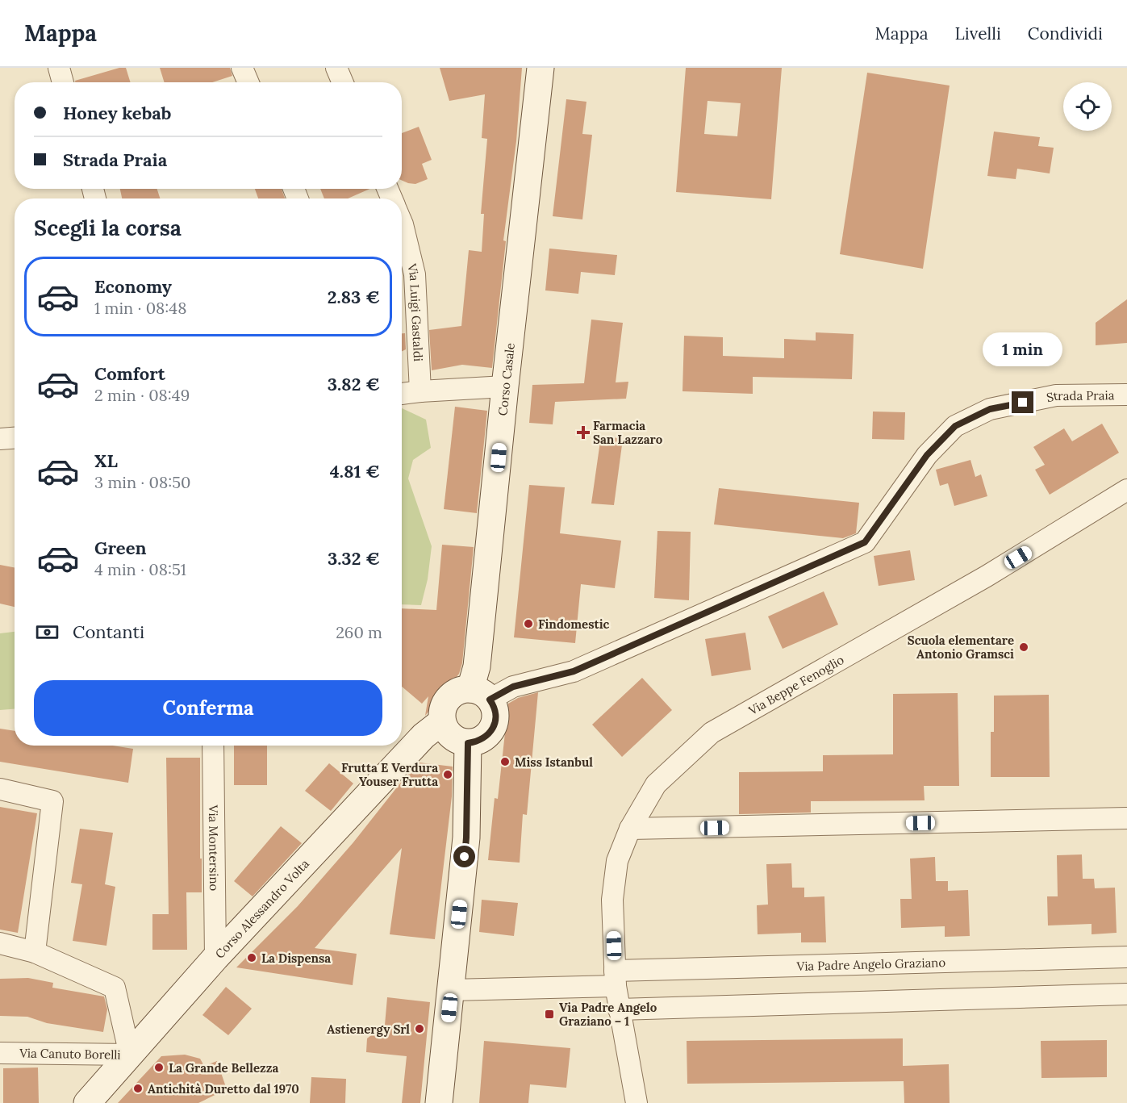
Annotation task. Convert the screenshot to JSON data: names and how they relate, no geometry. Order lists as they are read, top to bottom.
{
  "streets": {
    "street": [
      "Via Luigi Gastaldi",
      "Corso Casale",
      "Strada Praia",
      "Via Beppe Fenoglio",
      "Via Montersino",
      "Corso Alessandro Volta",
      "Via Padre Angelo Graziano",
      "Via Canuto Borelli"
    ]
  },
  "crossings": [
    ["Corso Casale", "Strada Praia"],
    ["Corso Casale", "Corso Alessandro Volta"],
    ["Strada Praia", "Corso Alessandro Volta"],
    ["Via Beppe Fenoglio", "Via Padre Angelo Graziano"],
    ["Via Montersino", "Corso Alessandro Volta"],
    ["Corso Alessandro Volta", "Via Canuto Borelli"]
  ],
  "places": {
    "health": ["Farmacia San Lazzaro"],
    "other": [
      "Findomestic",
      "Scuola elementare Antonio Gramsci",
      "Miss Istanbul",
      "Frutta E Verdura Youser Frutta",
      "La Dispensa",
      "Astienergy Srl",
      "La Grande Bellezza",
      "Antichità Duretto dal 1970"
    ],
    "transit": ["Via Padre Angelo Graziano – 1"]
  },
  "page": {
    "header": "Mappa",
    "nav": ["Mappa", "Livelli", "Condividi"],
    "banner": ["Honey kebab", "Strada Praia"],
    "heading": "Scegli la corsa",
    "list": [
      {
        "name": "Economy",
        "note": "1 min · 08:48",
        "value": "2.83 €"
      },
      {
        "name": "Comfort",
        "note": "2 min · 08:49",
        "value": "3.82 €"
      },
      {
        "name": "XL",
        "note": "3 min · 08:50",
        "value": "4.81 €"
      },
      {
        "name": "Green",
        "note": "4 min · 08:51",
        "value": "3.32 €"
      }
    ],
    "bubble": "1 min",
    "pay": ["Contanti", "260 m"],
    "buttons": "Conferma"
  }
}
